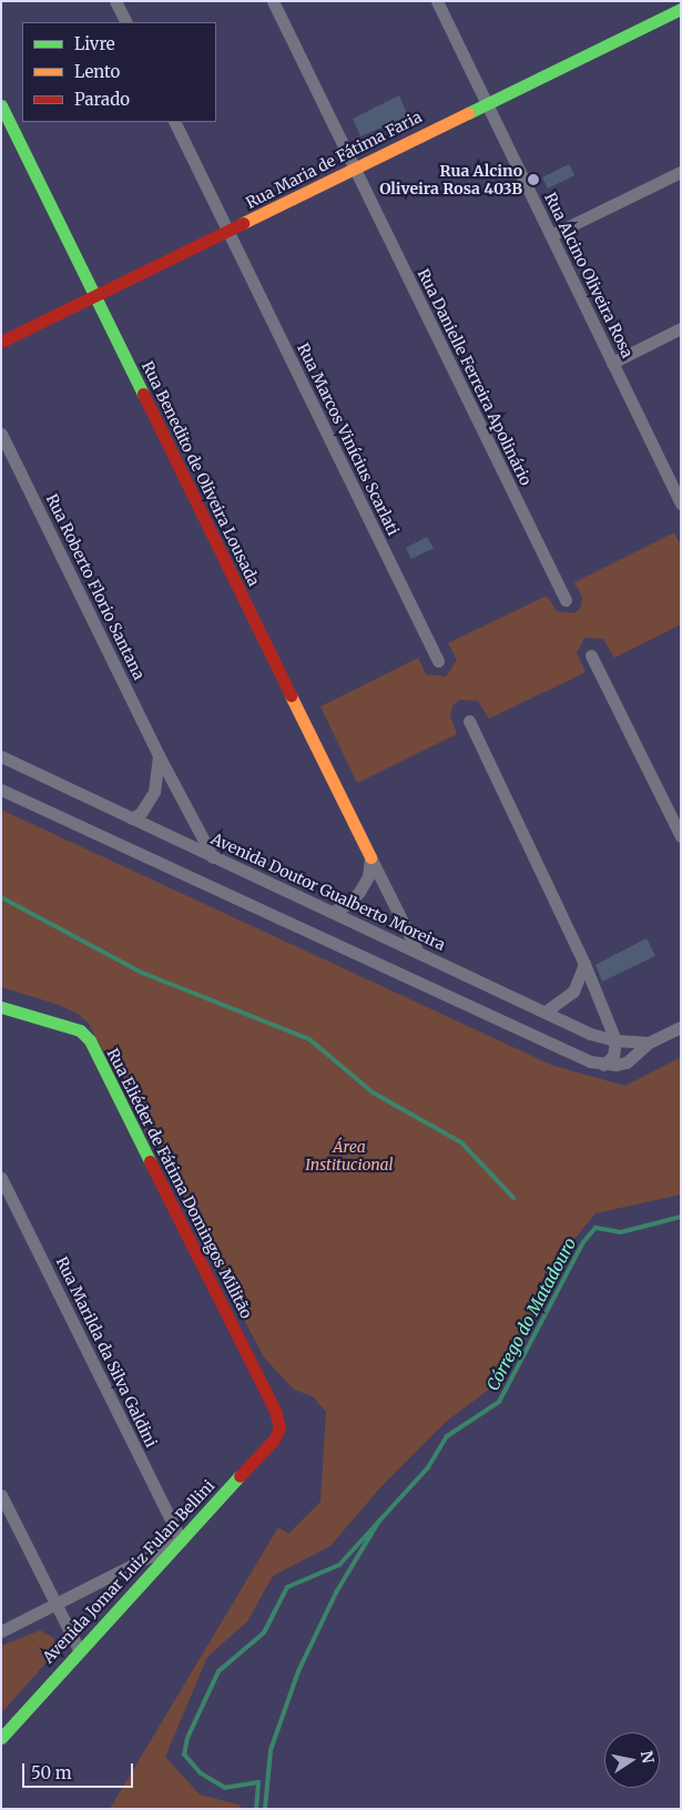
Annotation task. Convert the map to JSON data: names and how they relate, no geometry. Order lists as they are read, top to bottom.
{
  "streets": {
    "street": [
      "Rua Maria de Fátima Faria",
      "Rua Alcino Oliveira Rosa",
      "Rua Danielle Ferreira Apolinário",
      "Rua Marcos Vinícius Scarlati",
      "Rua Benedito de Oliveira Lousada",
      "Rua Roberto Florio Santana",
      "Avenida Doutor Gualberto Moreira",
      "Rua Eliéder de Fátima Domingos Militão",
      "Rua Marilda da Silva Galdini",
      "Avenida Jomar Luiz Fulan Bellini"
    ]
  },
  "crossings": [
    ["Rua Maria de Fátima Faria", "Rua Alcino Oliveira Rosa"],
    ["Rua Maria de Fátima Faria", "Rua Danielle Ferreira Apolinário"],
    ["Rua Maria de Fátima Faria", "Rua Marcos Vinícius Scarlati"],
    ["Rua Maria de Fátima Faria", "Rua Benedito de Oliveira Lousada"],
    ["Rua Benedito de Oliveira Lousada", "Avenida Doutor Gualberto Moreira"],
    ["Rua Roberto Florio Santana", "Avenida Doutor Gualberto Moreira"],
    ["Rua Eliéder de Fátima Domingos Militão", "Avenida Jomar Luiz Fulan Bellini"],
    ["Rua Marilda da Silva Galdini", "Avenida Jomar Luiz Fulan Bellini"]
  ],
  "water": ["Córrego do Matadouro"],
  "parks": ["Área Institucional"],
  "places": ["Rua Alcino Oliveira Rosa 403B"],
  "legend": ["Livre", "Lento", "Parado"],
  "scale_bar": "50 m",
  "north": "right"
}
